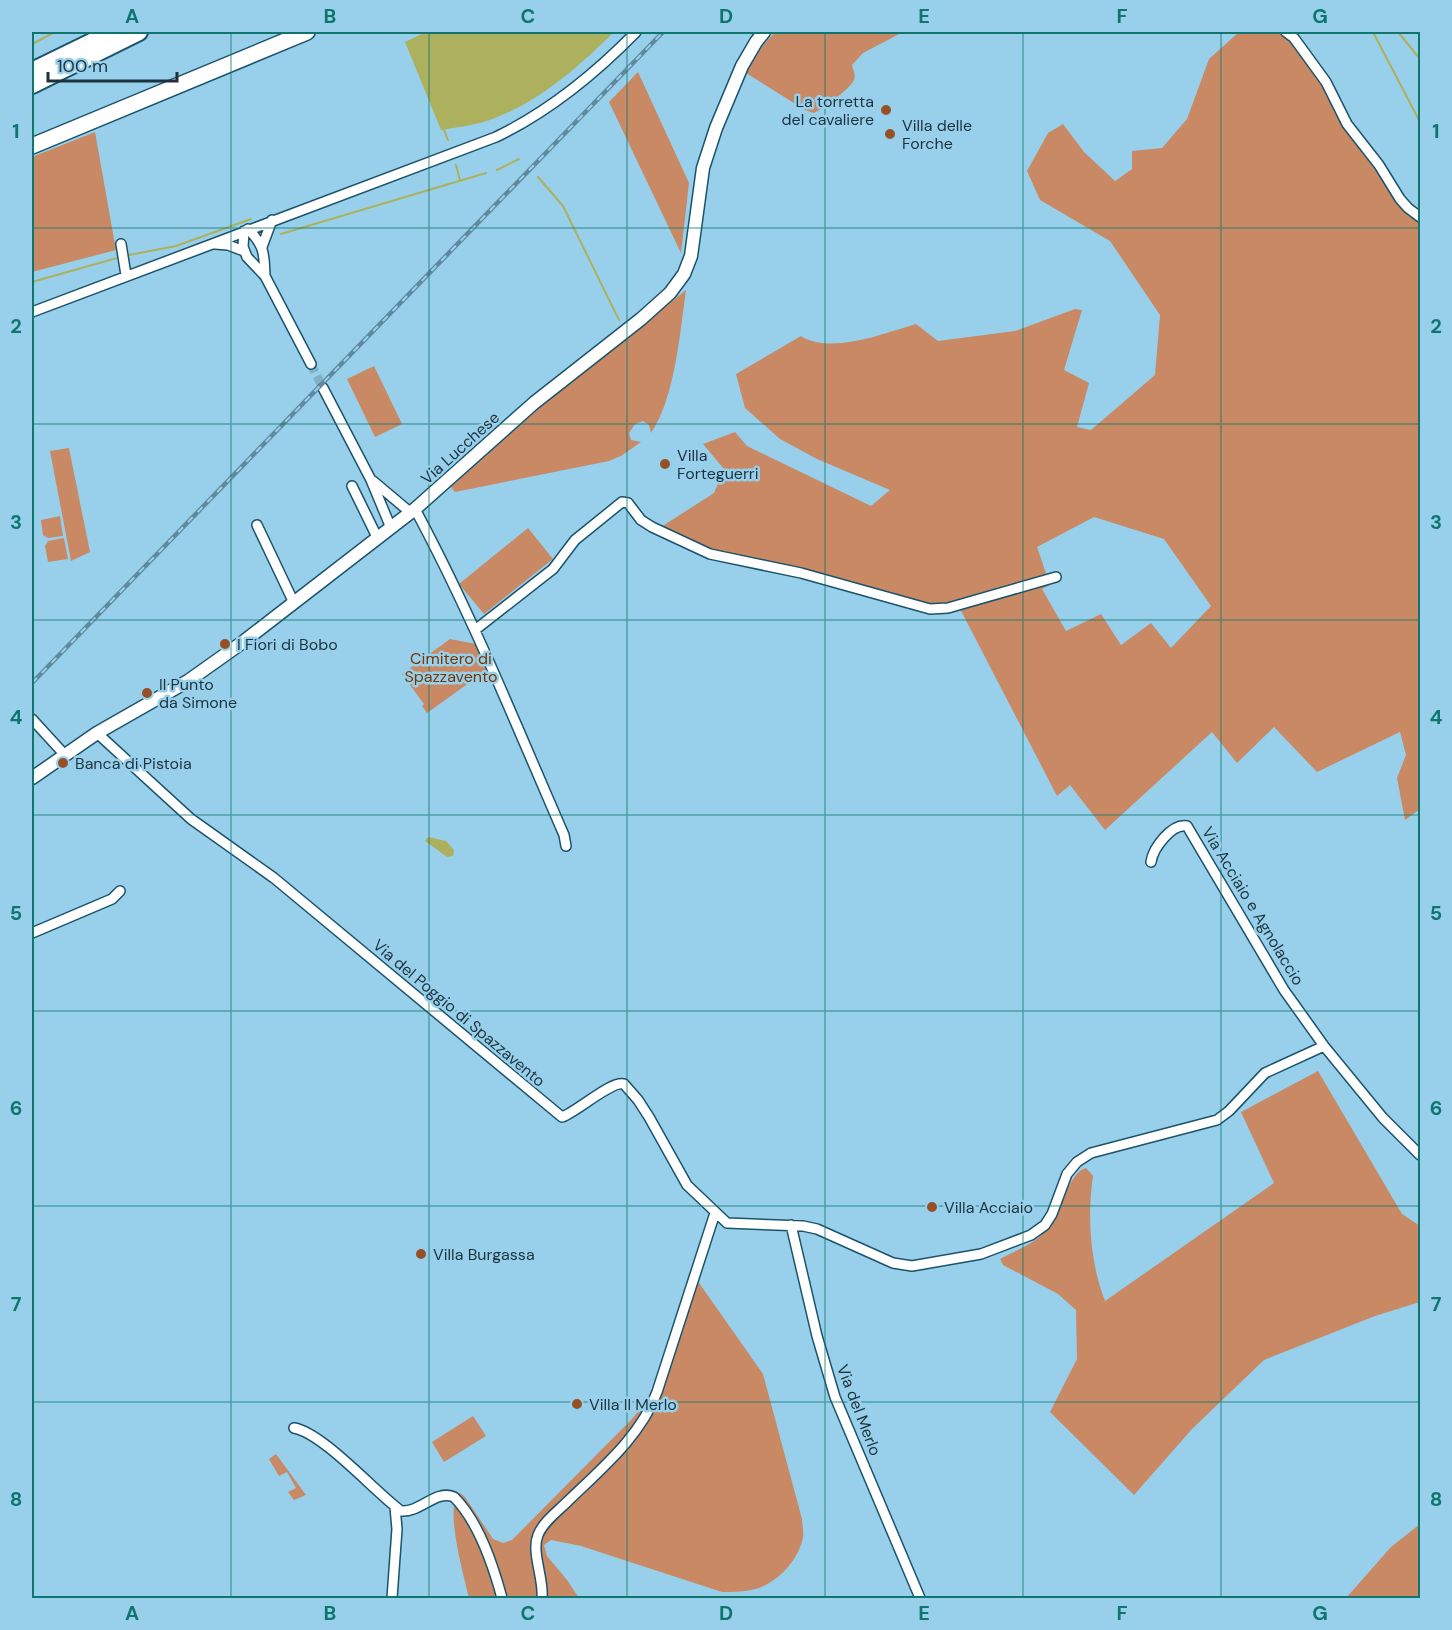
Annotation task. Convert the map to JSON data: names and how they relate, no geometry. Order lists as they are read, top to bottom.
{
  "streets": {
    "street": [
      "Via Lucchese",
      "Via Acciaio e Agnolaccio",
      "Via del Poggio di Spazzavento",
      "Via del Merlo"
    ]
  },
  "crossings": [
    ["Via Lucchese", "Via del Poggio di Spazzavento"],
    ["Via del Poggio di Spazzavento", "Via del Merlo"]
  ],
  "parks": ["Cimitero di Spazzavento"],
  "places": [
    "La torretta del cavaliere",
    "Villa delle Forche",
    "Villa Forteguerri",
    "I Fiori di Bobo",
    "Il Punto da Simone",
    "Banca di Pistoia",
    "Villa Acciaio",
    "Villa Burgassa",
    "Villa Il Merlo"
  ],
  "scale_bar": "100 m",
  "grid": {
    "columns": [
      "A",
      "B",
      "C",
      "D",
      "E",
      "F",
      "G"
    ],
    "rows": [
      "1",
      "2",
      "3",
      "4",
      "5",
      "6",
      "7",
      "8"
    ]
  }
}
